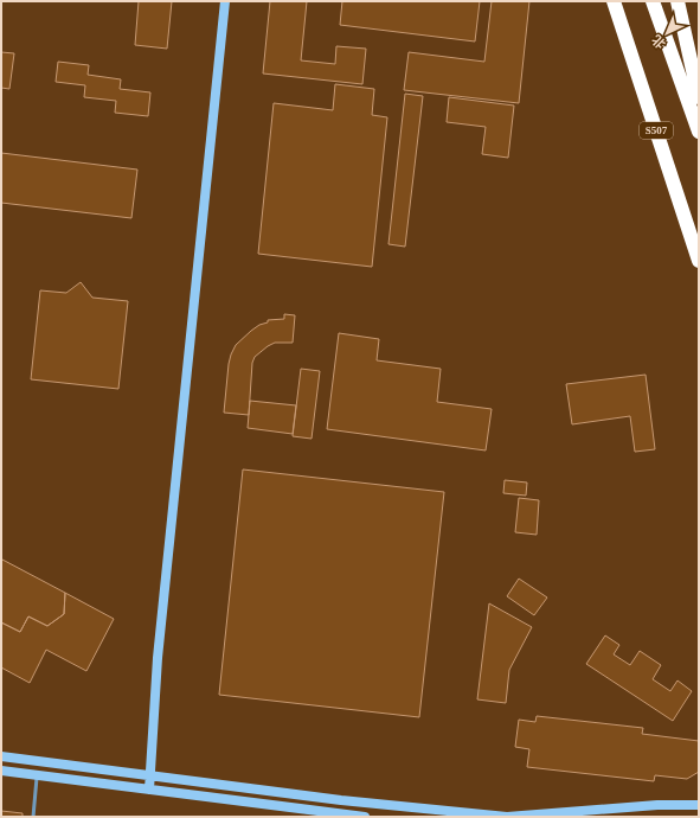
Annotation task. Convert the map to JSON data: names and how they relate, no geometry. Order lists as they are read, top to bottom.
{
  "streets": {
    "highway": ["S507"]
  },
  "north": "bottom left"
}
